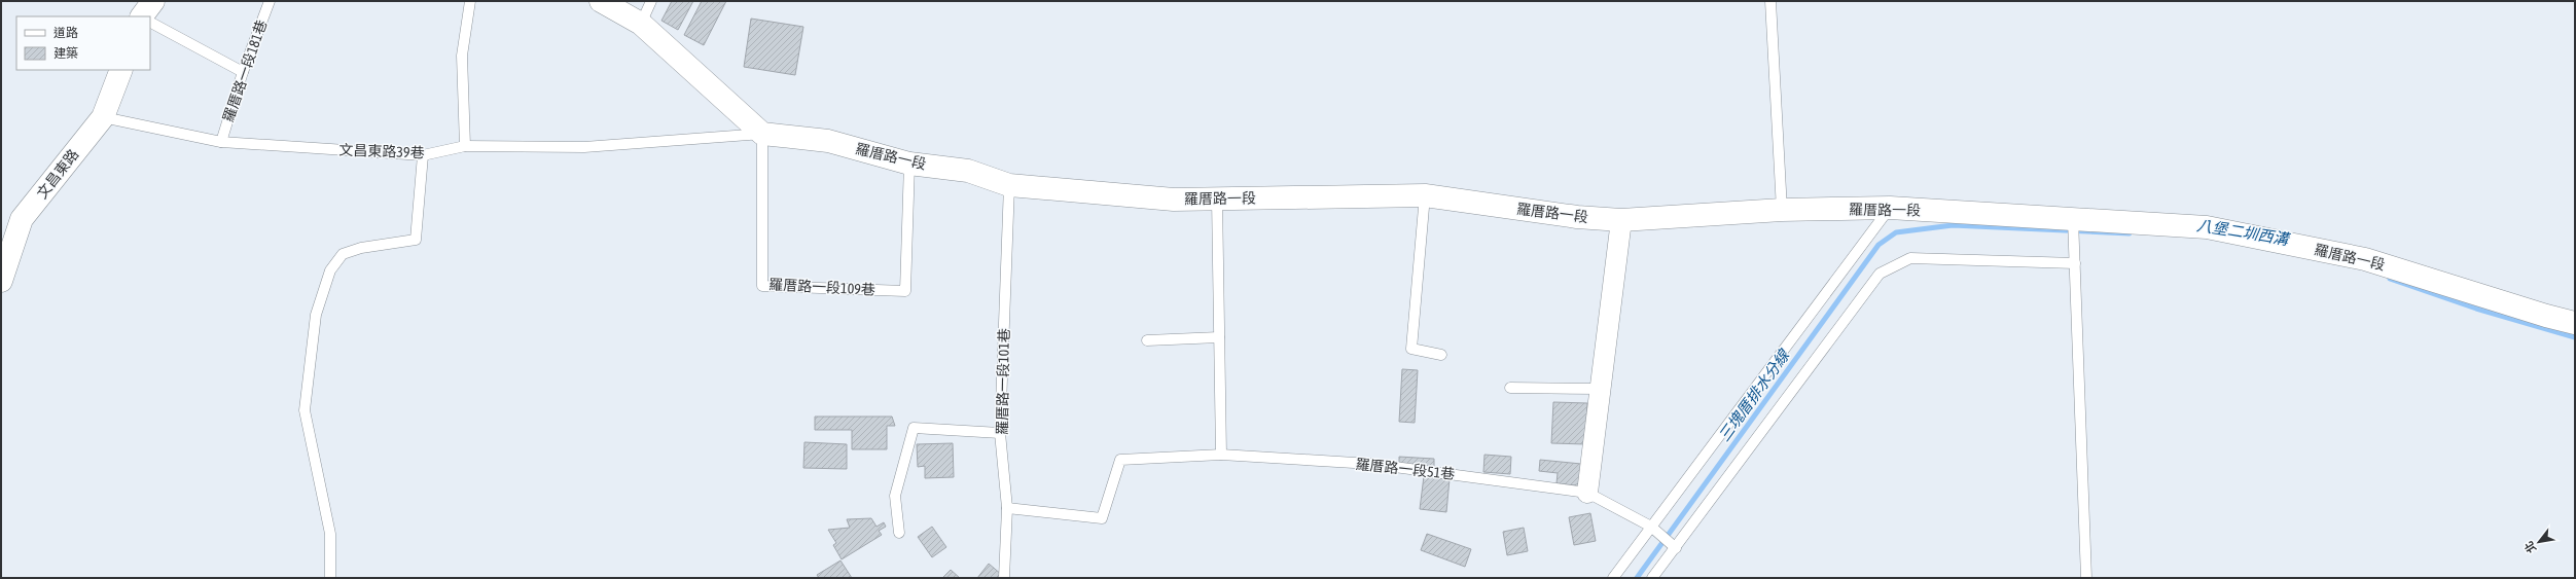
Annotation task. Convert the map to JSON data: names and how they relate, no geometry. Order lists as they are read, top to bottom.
{
  "streets": {
    "street": ["羅厝路一段", "文昌東路"],
    "lane": [
      "羅厝路一段181巷",
      "文昌東路39巷",
      "羅厝路一段109巷",
      "羅厝路一段101巷",
      "羅厝路一段51巷"
    ]
  },
  "crossings": [
    ["羅厝路一段181巷", "文昌東路39巷"],
    ["文昌東路39巷", "羅厝路一段"],
    ["文昌東路39巷", "文昌東路"],
    ["文昌東路39巷", "羅厝路一段109巷"],
    ["羅厝路一段", "羅厝路一段109巷"],
    ["羅厝路一段", "羅厝路一段101巷"],
    ["羅厝路一段101巷", "羅厝路一段51巷"]
  ],
  "water": ["八堡二圳西溝", "三塊厝排水分線"],
  "legend": ["道路", "建築"],
  "north": "bottom left"
}
